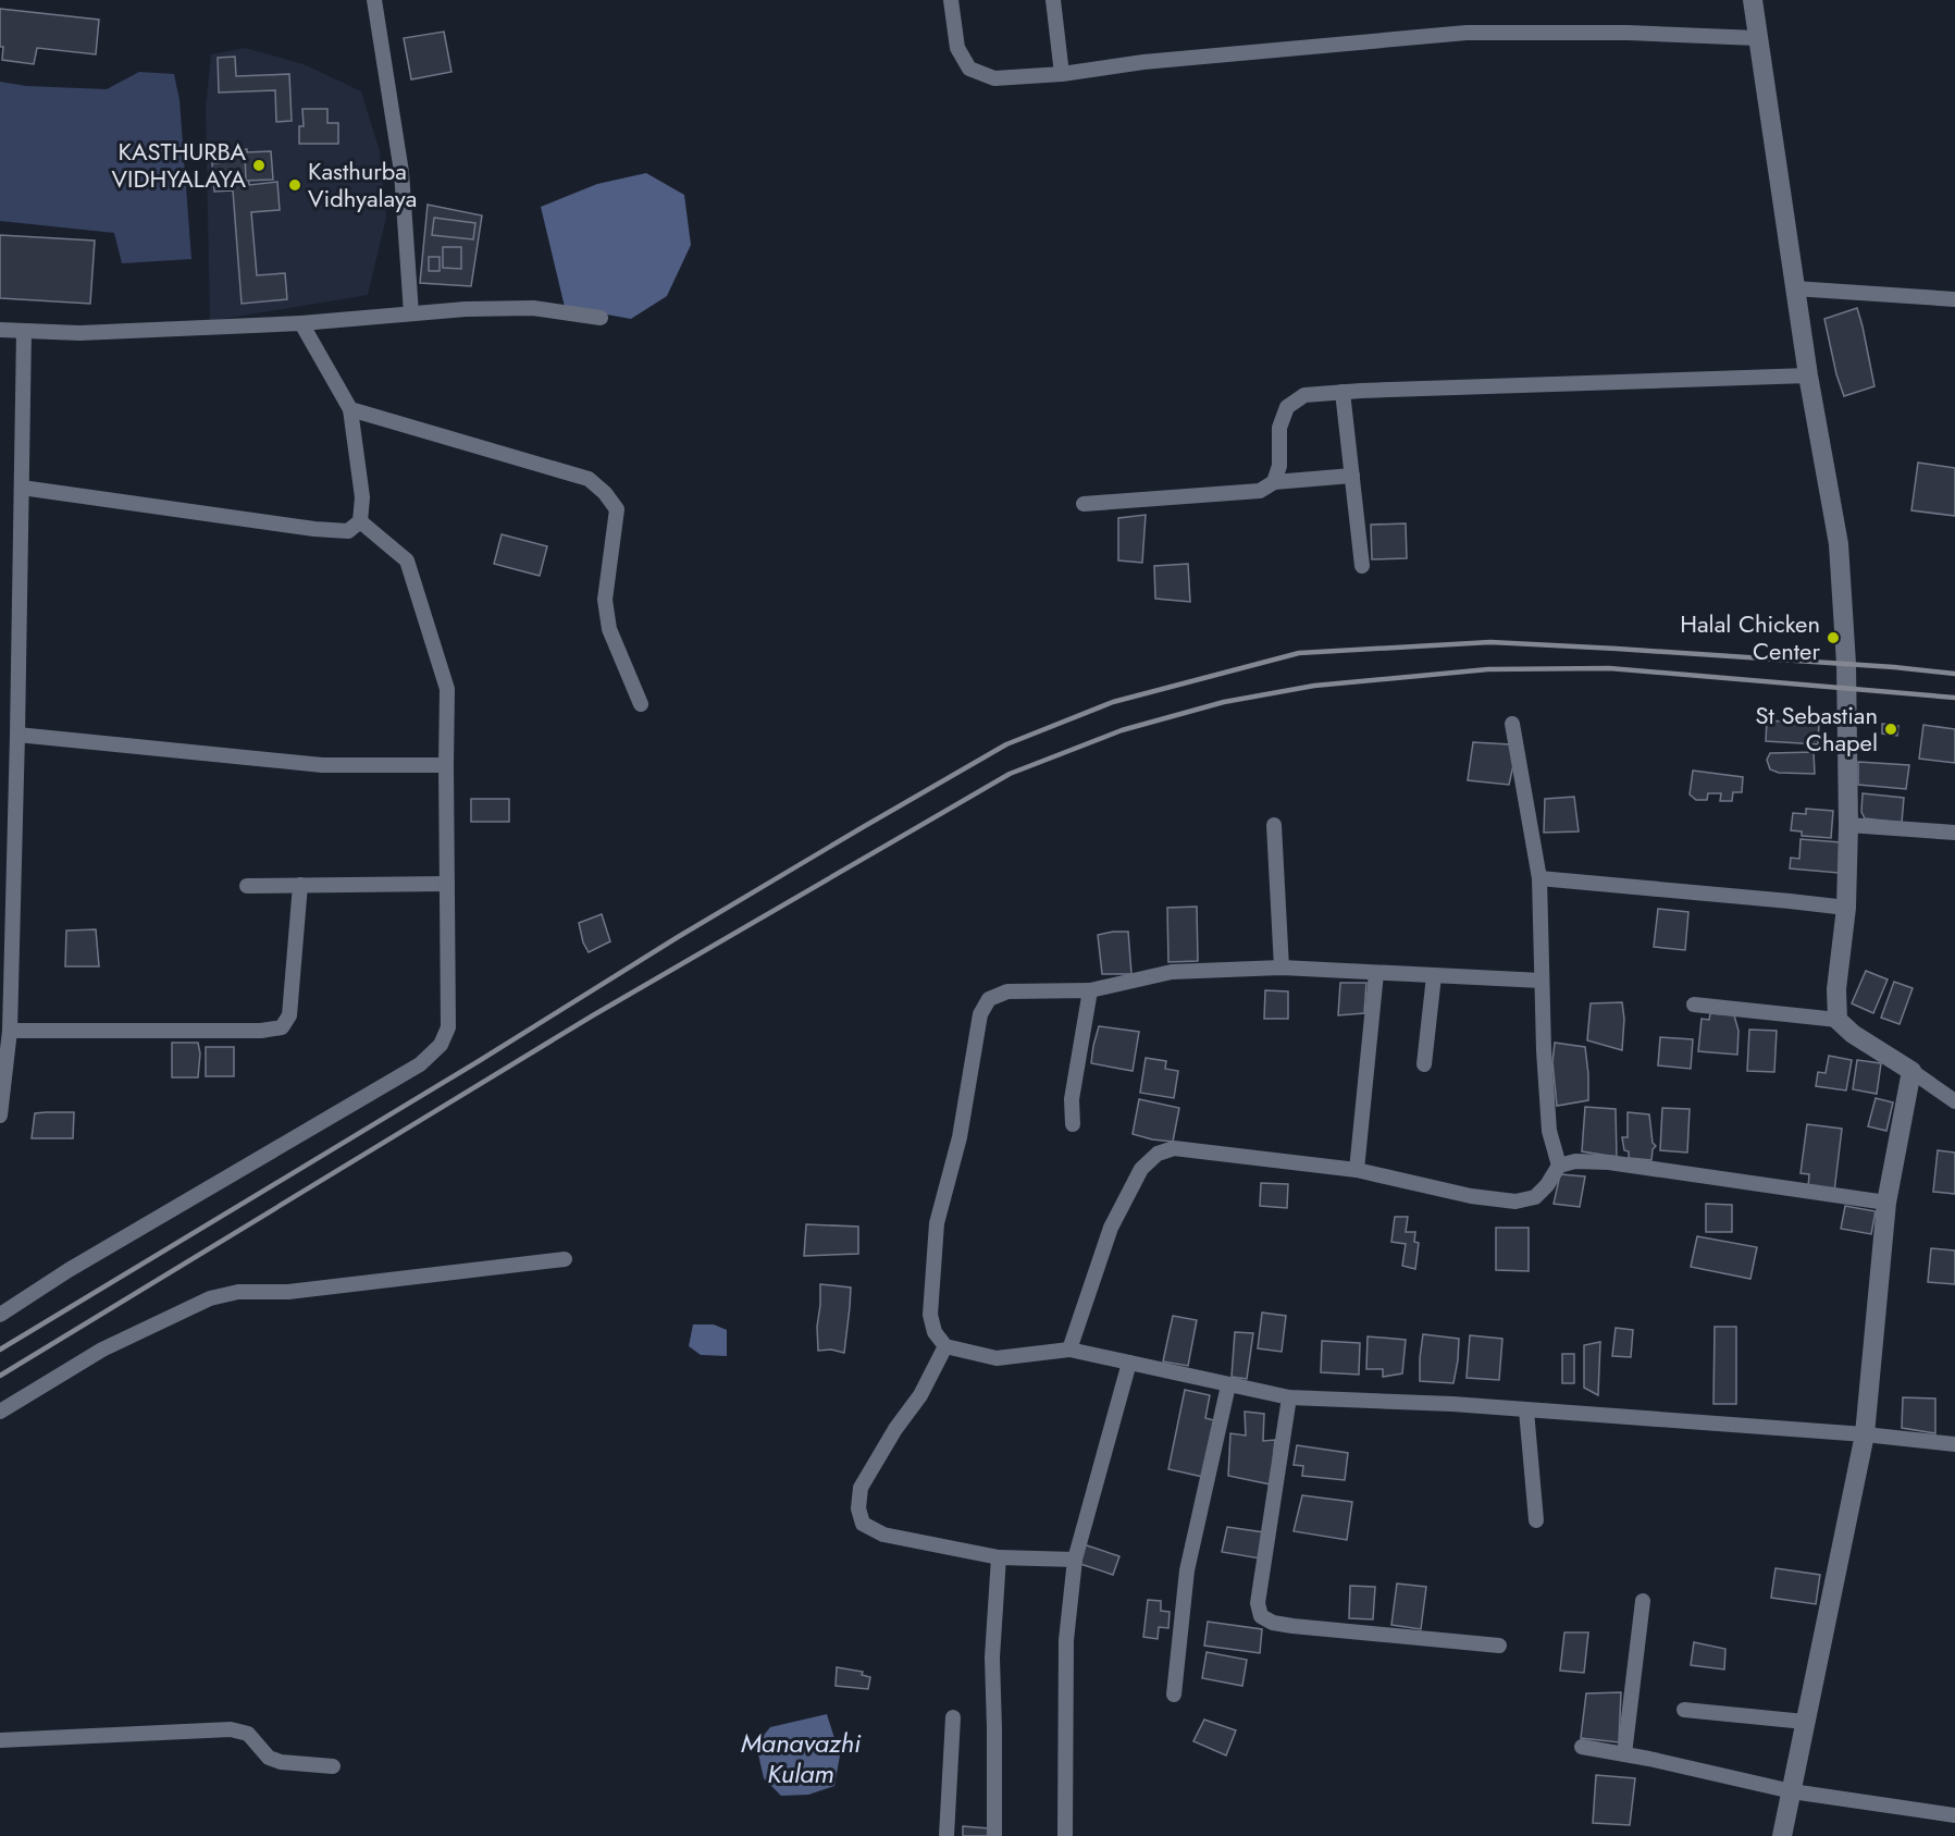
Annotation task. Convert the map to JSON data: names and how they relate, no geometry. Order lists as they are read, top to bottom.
{
  "water": ["Manavazhi Kulam"],
  "places": [
    "KASTHURBA VIDHYALAYA",
    "Kasthurba Vidhyalaya",
    "Halal Chicken Center",
    "St Sebastian Chapel"
  ]
}
